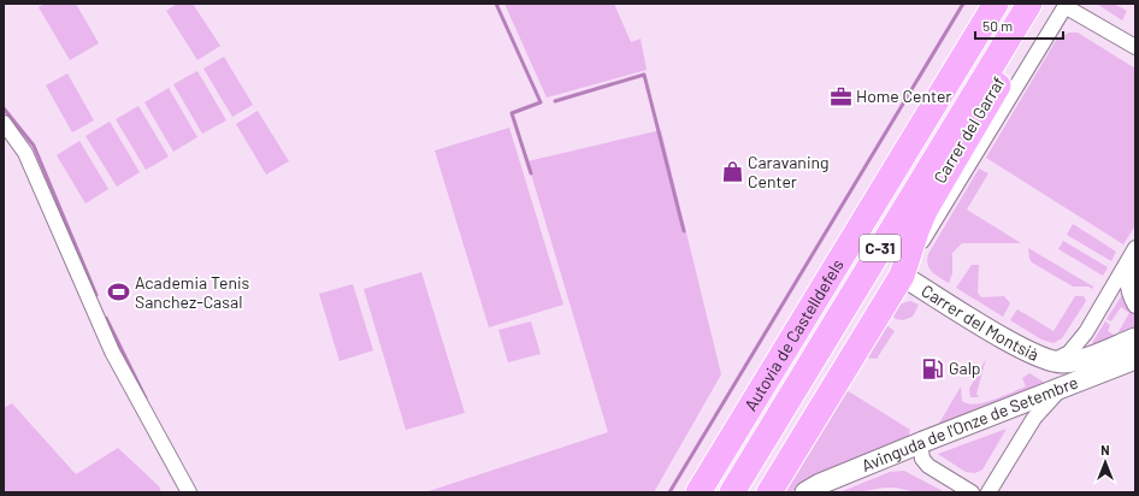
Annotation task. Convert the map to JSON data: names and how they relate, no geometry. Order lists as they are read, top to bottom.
{
  "streets": {
    "highway": ["C-31", "Autovia de Castelldefels"],
    "main road": ["Carrer del Montsià", "Avinguda de l'Onze de Setembre"]
  },
  "crossings": [
    ["Carrer del Montsià", "Avinguda de l'Onze de Setembre"]
  ],
  "places": {
    "office": ["Home Center"],
    "shop": ["Caravaning Center"],
    "sports": ["Academia Tenis Sanchez-Casal"],
    "fuel station": ["Galp"]
  },
  "scale_bar": "50 m",
  "north": "top"
}
